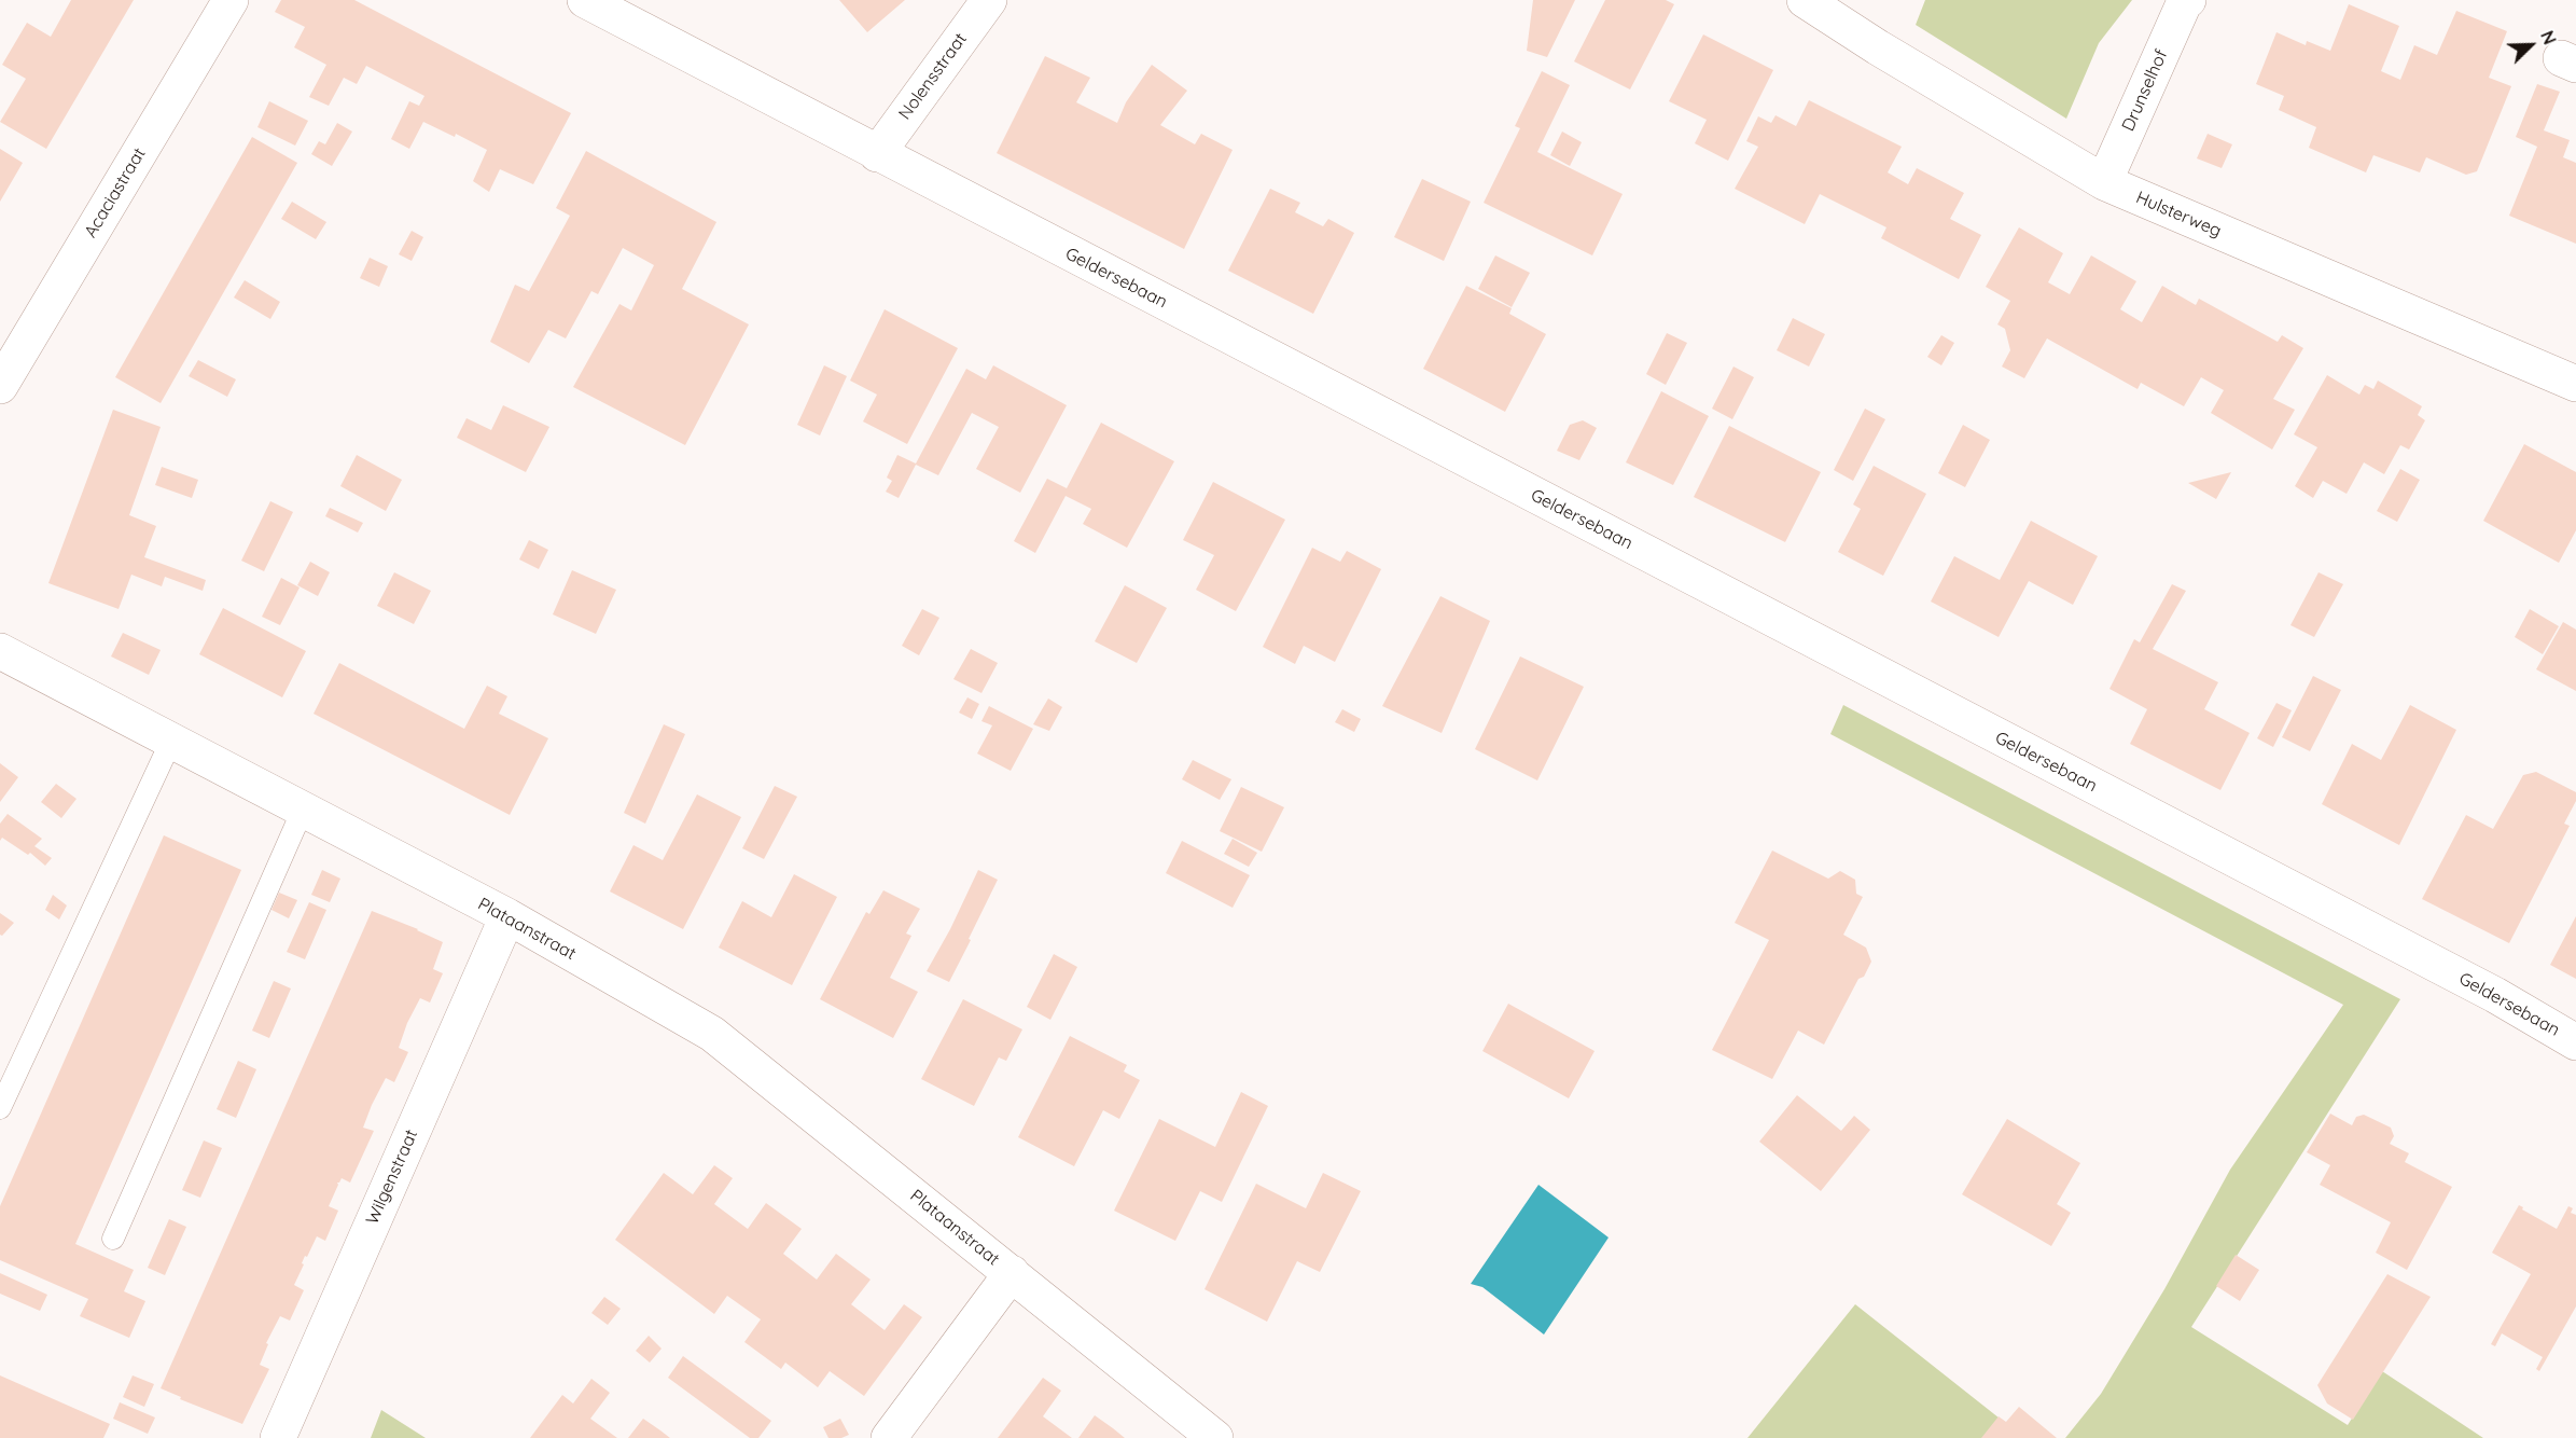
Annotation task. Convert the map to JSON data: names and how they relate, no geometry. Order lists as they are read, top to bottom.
{
  "streets": {
    "street": [
      "Nolensstraat",
      "Drunselhof",
      "Acaciastraat",
      "Hulsterweg",
      "Geldersebaan",
      "Plataanstraat",
      "Wilgenstraat"
    ]
  },
  "crossings": [
    ["Nolensstraat", "Geldersebaan"],
    ["Drunselhof", "Hulsterweg"],
    ["Plataanstraat", "Wilgenstraat"]
  ],
  "north": "top right"
}
